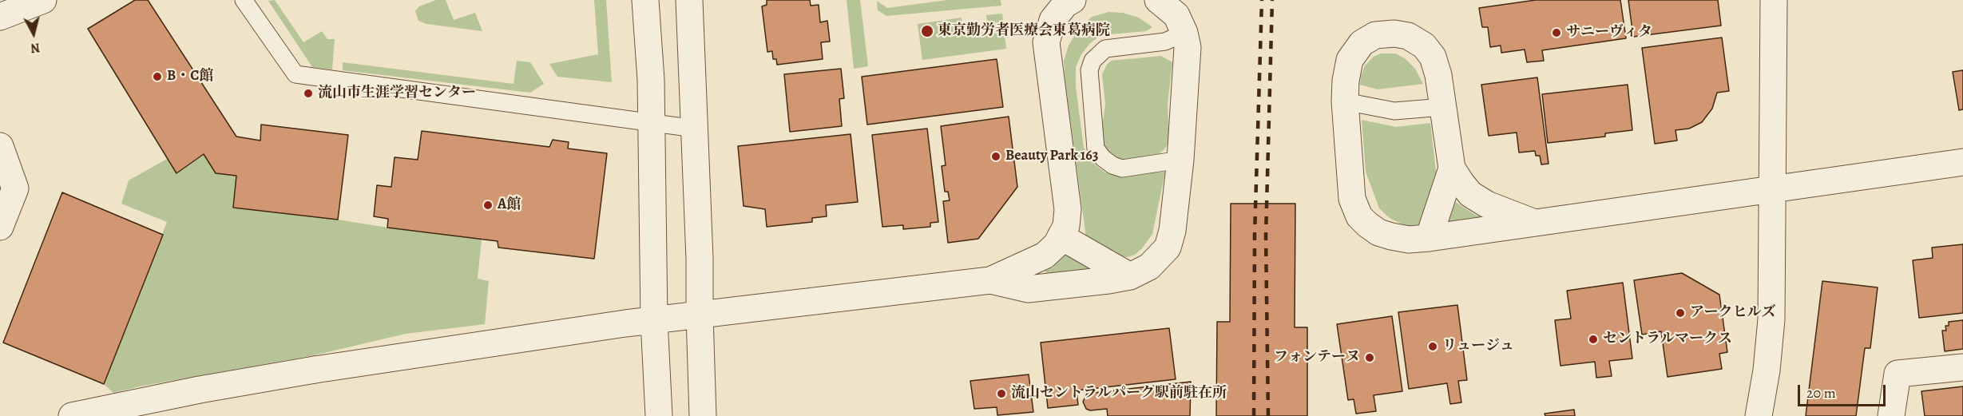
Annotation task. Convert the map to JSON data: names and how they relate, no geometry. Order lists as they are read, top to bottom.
{
  "places": [
    "東京勤労者医療会東葛病院",
    "サニーヴィタ",
    "B・C館",
    "流山市生涯学習センター",
    "Beauty Park 163",
    "A館",
    "アークヒルズ",
    "セントラルマークス",
    "リュージュ",
    "フォンテーヌ",
    "流山セントラルパーク駅前駐在所"
  ],
  "scale_bar": "20 m",
  "north": "bottom"
}
